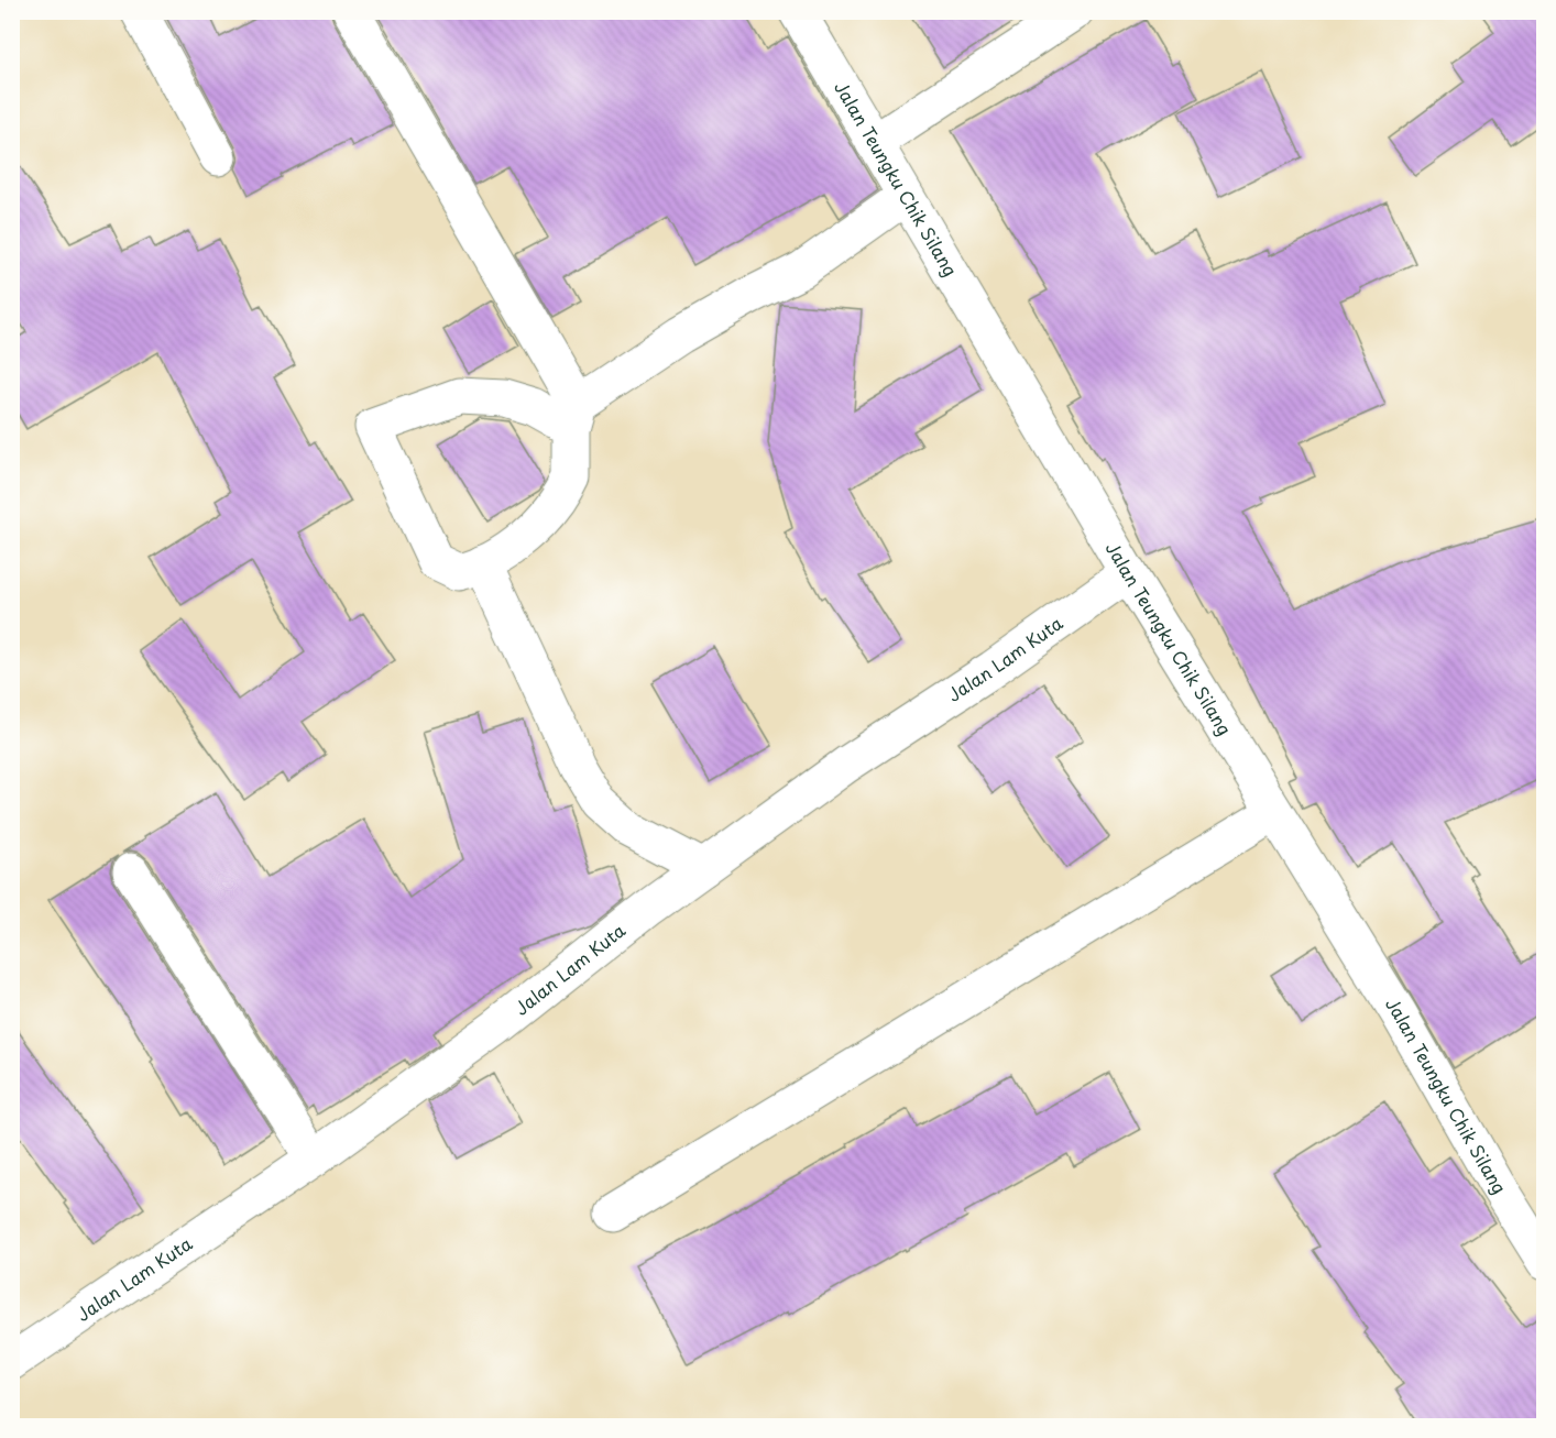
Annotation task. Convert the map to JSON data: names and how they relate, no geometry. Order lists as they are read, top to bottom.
{
  "streets": {
    "street": ["Jalan Teungku Chik Silang", "Jalan Lam Kuta"]
  },
  "crossings": [
    ["Jalan Teungku Chik Silang", "Jalan Lam Kuta"]
  ]
}
